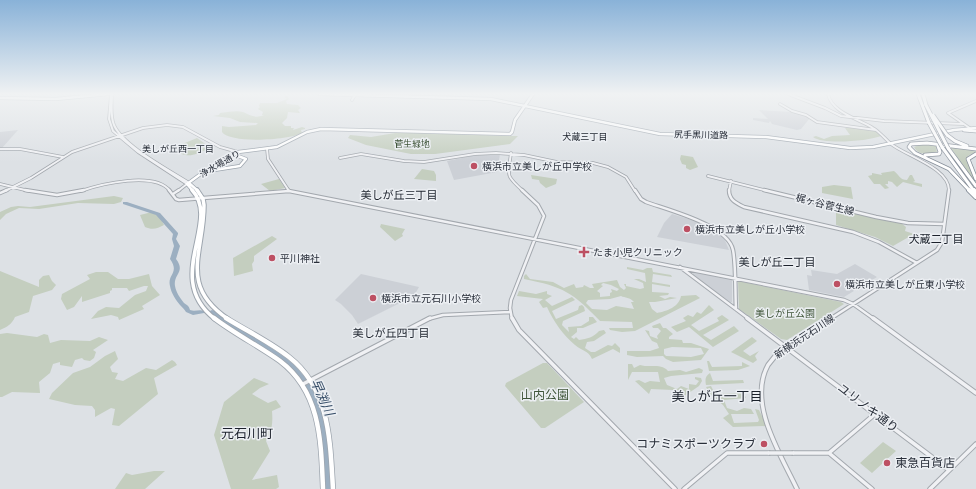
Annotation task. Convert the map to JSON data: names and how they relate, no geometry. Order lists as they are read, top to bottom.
{
  "streets": {
    "main road": ["尻手黒川道路", "浄水場通り"],
    "street": ["梶ヶ谷菅生線", "新横浜元石川線", "ユリノキ通り"]
  },
  "crossings": [
    ["尻手黒川道路", "新横浜元石川線"],
    ["梶ヶ谷菅生線", "新横浜元石川線"],
    ["新横浜元石川線", "ユリノキ通り"]
  ],
  "districts": [
    "犬蔵三丁目",
    "美しが丘西一丁目",
    "美しが丘三丁目",
    "犬蔵二丁目",
    "美しが丘二丁目",
    "美しが丘四丁目",
    "美しが丘一丁目",
    "元石川町"
  ],
  "water": ["早渕川"],
  "parks": ["菅生緑地", "美しが丘公園", "山内公園"],
  "places": {
    "other": [
      "横浜市立美しが丘中学校",
      "横浜市立美しが丘小学校",
      "平川神社",
      "横浜市立美しが丘東小学校",
      "横浜市立元石川小学校",
      "コナミスポーツクラブ",
      "東急百貨店"
    ],
    "health": ["たま小児クリニック"]
  }
}
